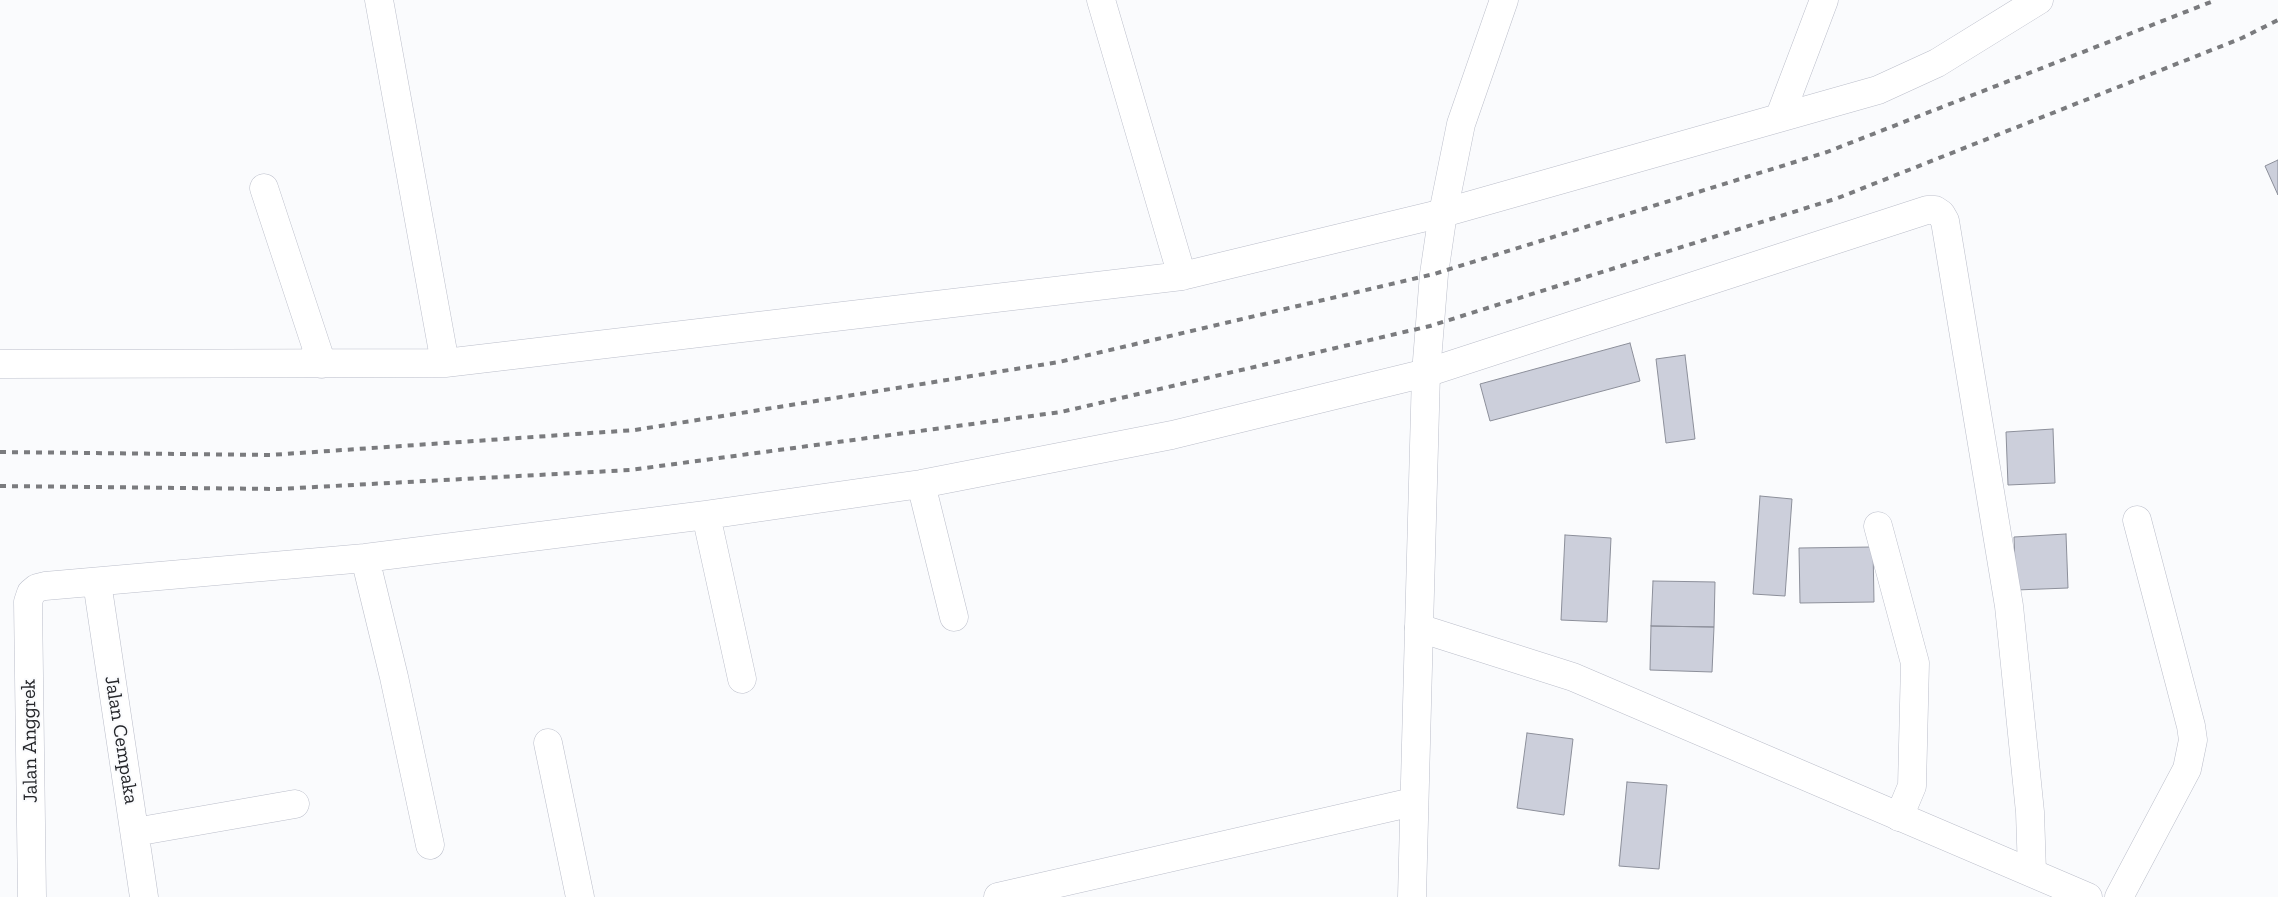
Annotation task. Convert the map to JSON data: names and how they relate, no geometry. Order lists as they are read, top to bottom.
{
  "streets": {
    "street": ["Jalan Cempaka", "Jalan Anggrek"]
  },
  "crossings": [
    ["Jalan Cempaka", "Jalan Anggrek"]
  ]
}
